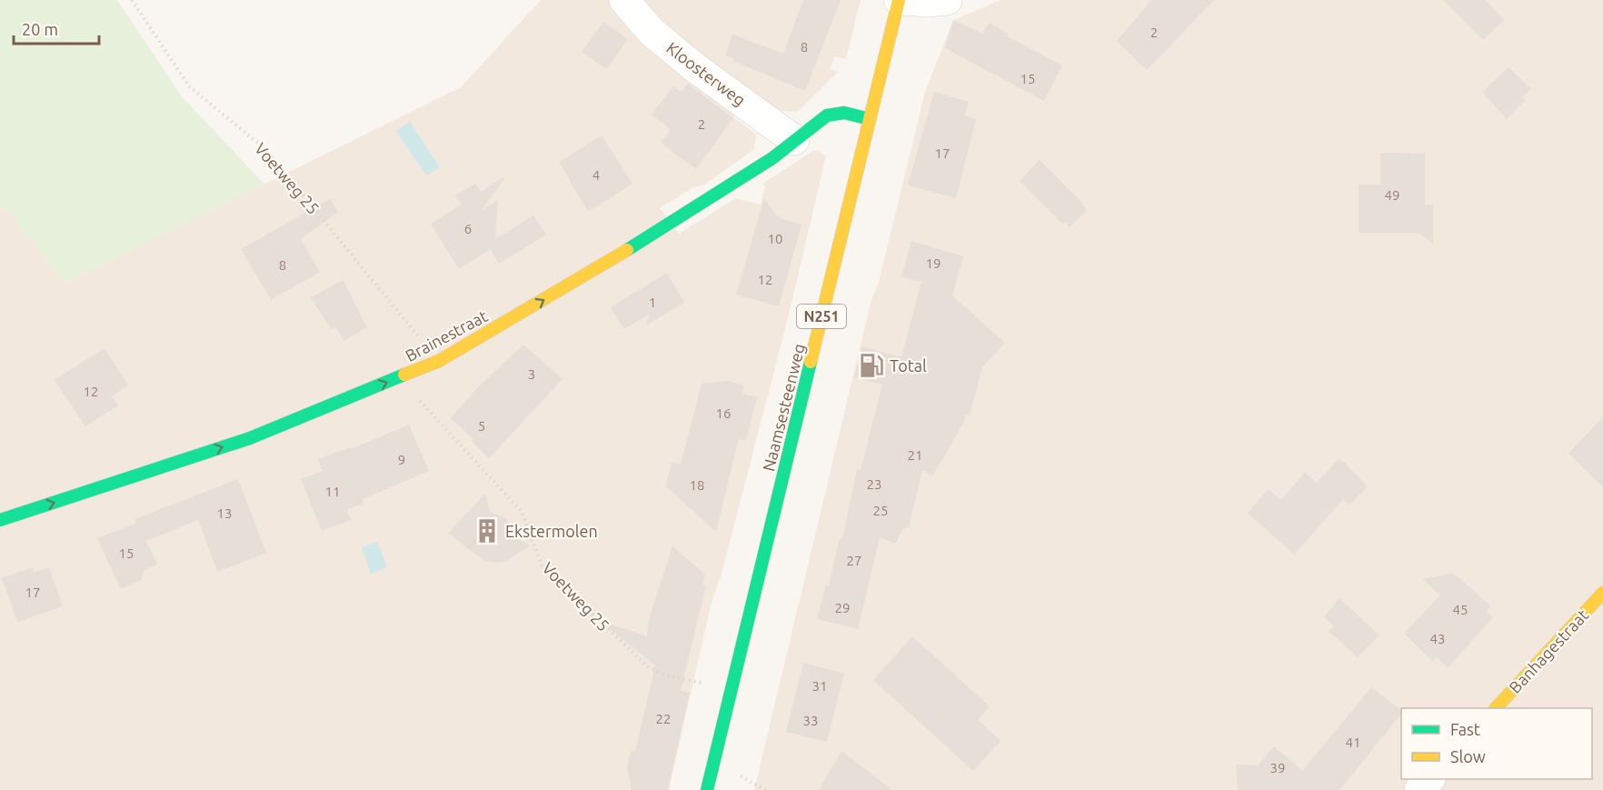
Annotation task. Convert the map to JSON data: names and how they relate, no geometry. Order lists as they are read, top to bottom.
{
  "streets": {
    "street": [
      "Kloosterweg",
      "N251",
      "Brainestraat",
      "Naamsesteenweg",
      "Banhagestraat"
    ],
    "path": ["Voetweg 25"]
  },
  "crossings": [
    ["Kloosterweg", "Brainestraat"],
    ["Voetweg 25", "Brainestraat"],
    ["Voetweg 25", "Naamsesteenweg"],
    ["Brainestraat", "Naamsesteenweg"]
  ],
  "one_way": ["Brainestraat"],
  "places": {
    "fuel station": ["Total"],
    "building": ["Ekstermolen"]
  },
  "house_numbers": [
    "2",
    "8",
    "15",
    "2",
    "17",
    "4",
    "49",
    "6",
    "10",
    "19",
    "8",
    "12",
    "1",
    "3",
    "12",
    "16",
    "5",
    "21",
    "9",
    "23",
    "18",
    "11",
    "25",
    "13",
    "15",
    "27",
    "17",
    "29",
    "45",
    "43",
    "31",
    "22",
    "33",
    "41",
    "39"
  ],
  "legend": ["Fast", "Slow"],
  "scale_bar": "20 m"
}
